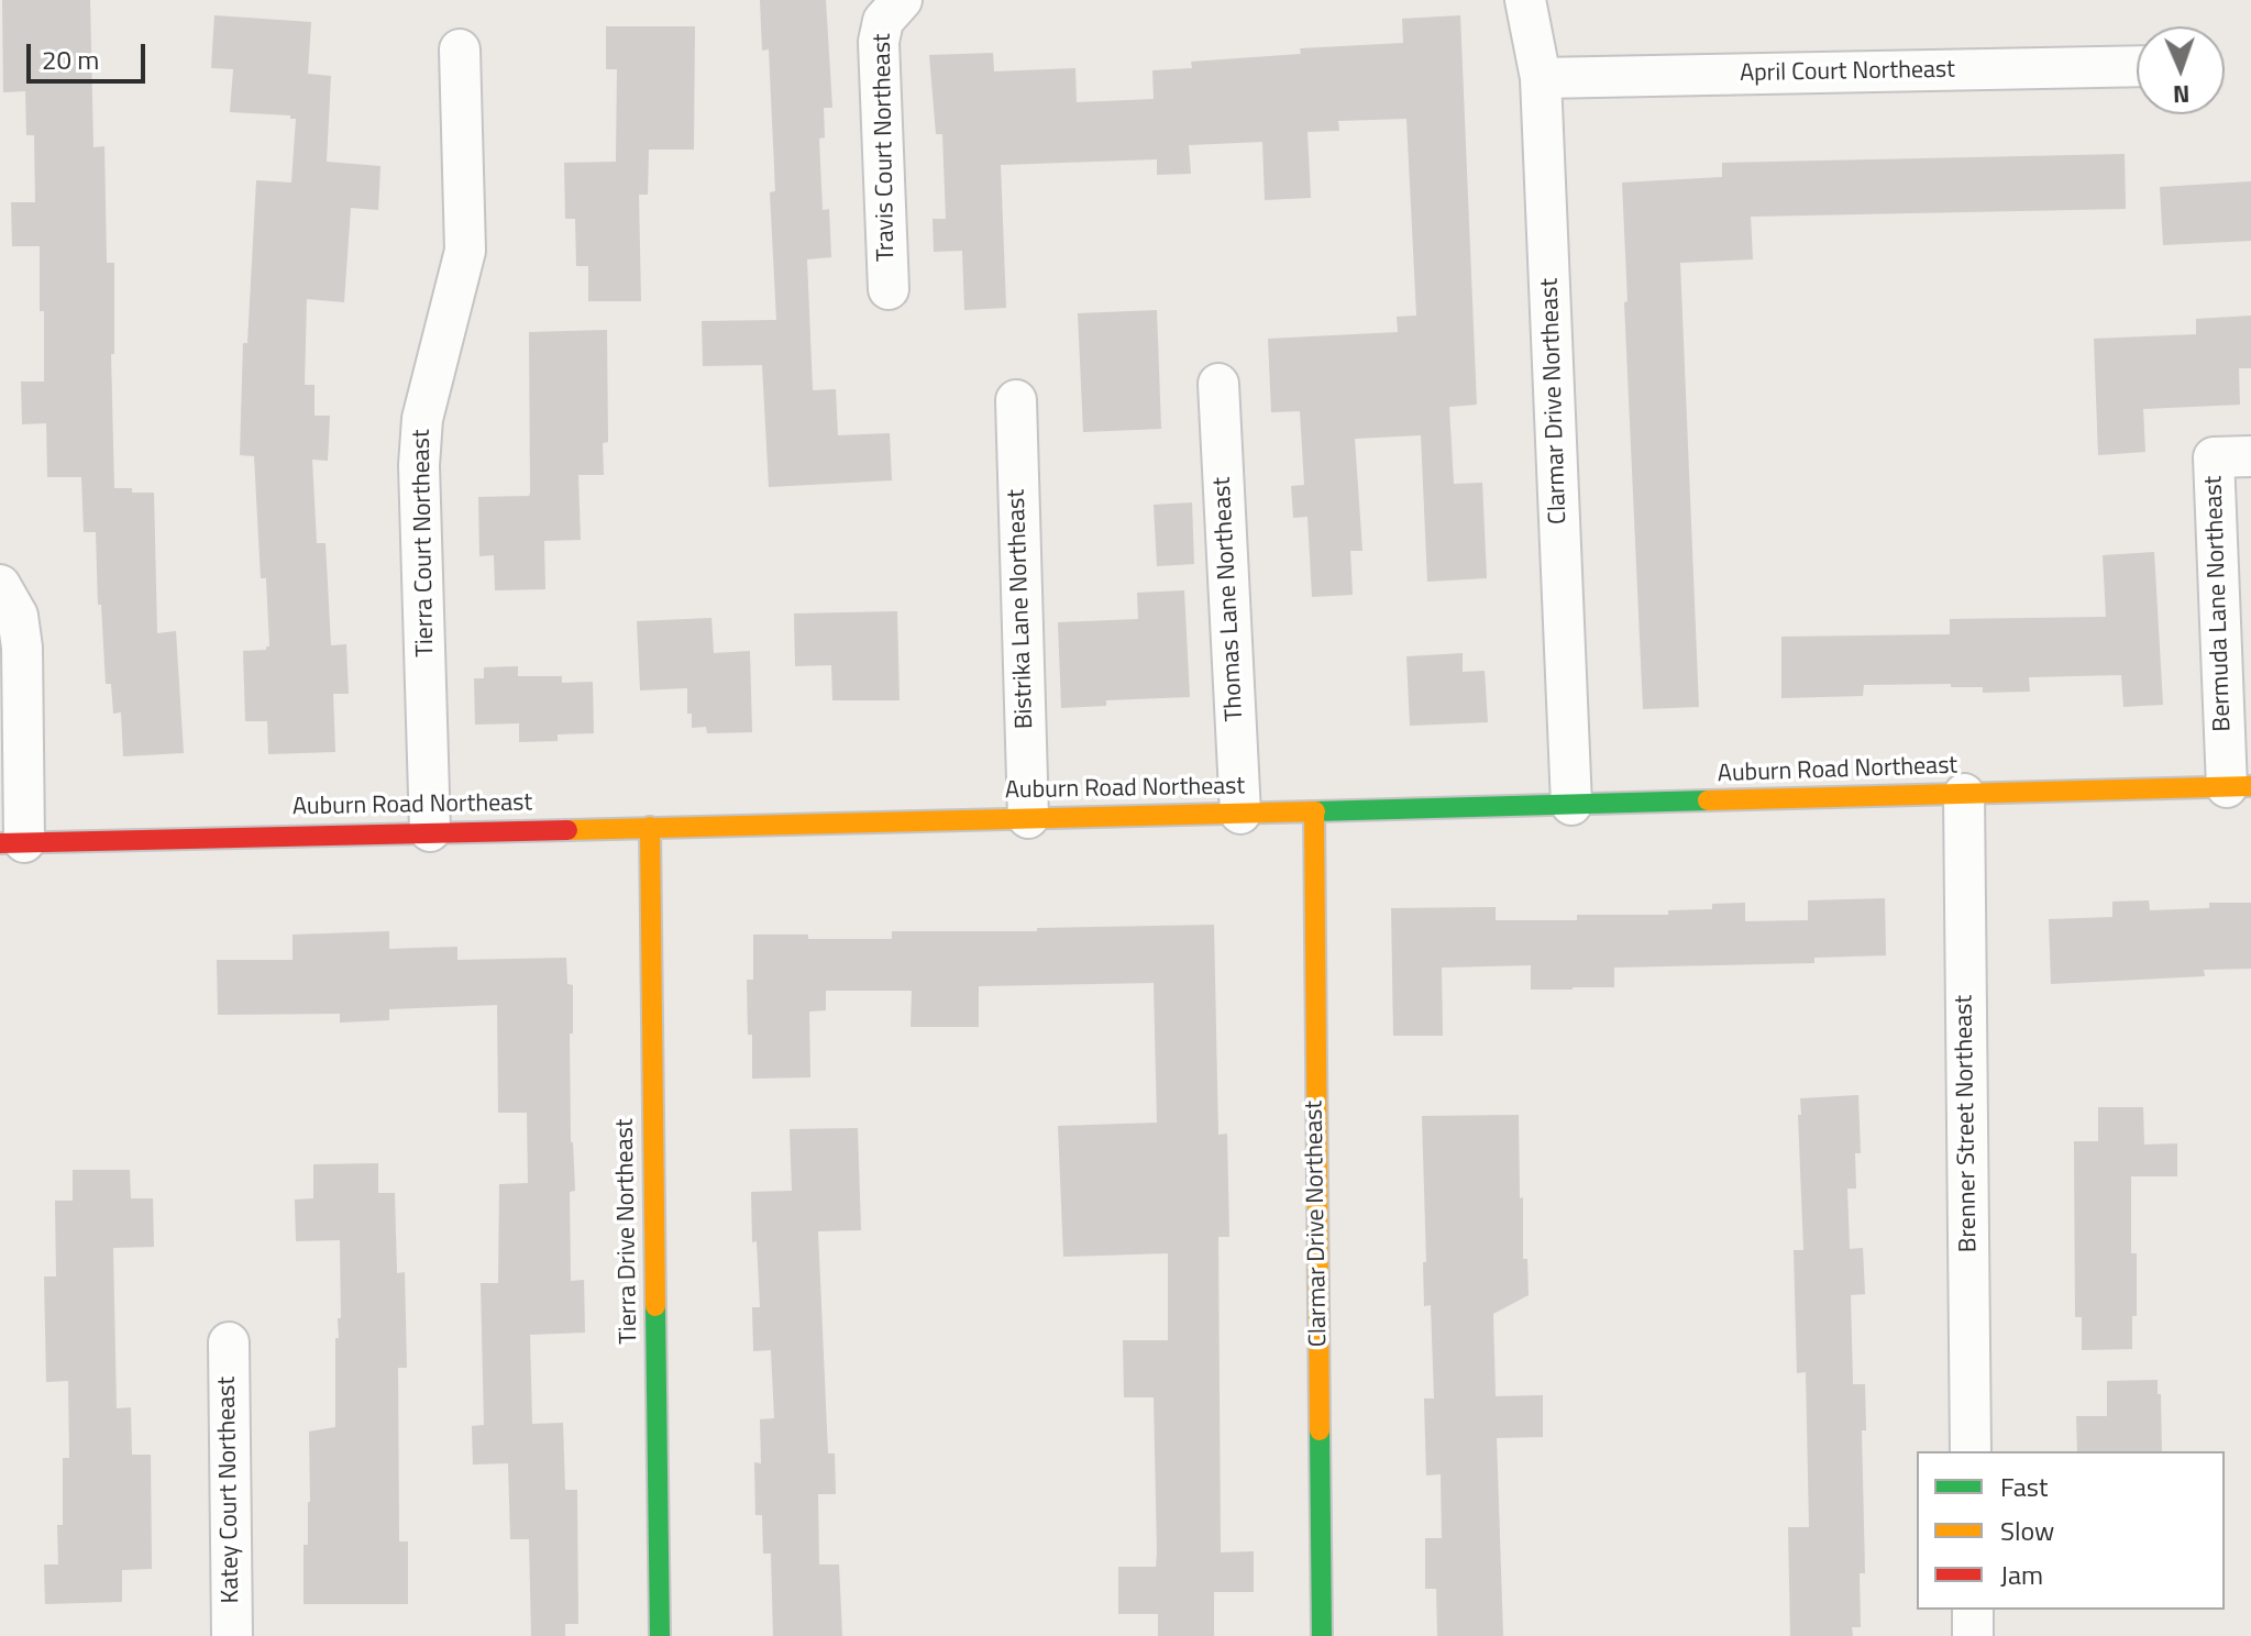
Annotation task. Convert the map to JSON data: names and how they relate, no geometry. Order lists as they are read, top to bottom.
{
  "streets": {
    "street": [
      "April Court Northeast",
      "Travis Court Northeast",
      "Clarmar Drive Northeast",
      "Tierra Court Northeast",
      "Thomas Lane Northeast",
      "Bermuda Lane Northeast",
      "Bistrika Lane Northeast",
      "Auburn Road Northeast",
      "Brenner Street Northeast",
      "Tierra Drive Northeast",
      "Katey Court Northeast"
    ]
  },
  "crossings": [
    ["April Court Northeast", "Clarmar Drive Northeast"],
    ["Clarmar Drive Northeast", "Auburn Road Northeast"],
    ["Tierra Court Northeast", "Auburn Road Northeast"],
    ["Thomas Lane Northeast", "Auburn Road Northeast"],
    ["Bermuda Lane Northeast", "Auburn Road Northeast"],
    ["Bistrika Lane Northeast", "Auburn Road Northeast"],
    ["Auburn Road Northeast", "Brenner Street Northeast"],
    ["Auburn Road Northeast", "Tierra Drive Northeast"]
  ],
  "legend": ["Fast", "Slow", "Jam"],
  "scale_bar": "20 m",
  "north": "bottom"
}
